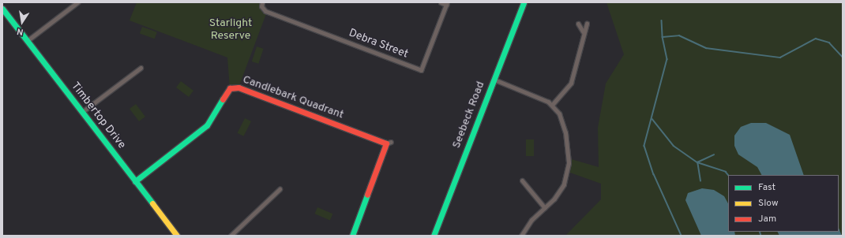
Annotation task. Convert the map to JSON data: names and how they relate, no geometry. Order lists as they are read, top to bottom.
{
  "streets": {
    "street": [
      "Debra Street",
      "Candlebark Quadrant",
      "Seebeck Road",
      "Timbertop Drive"
    ]
  },
  "crossings": [
    ["Candlebark Quadrant", "Timbertop Drive"]
  ],
  "parks": ["Starlight Reserve"],
  "legend": ["Fast", "Slow", "Jam"],
  "north": "bottom"
}
